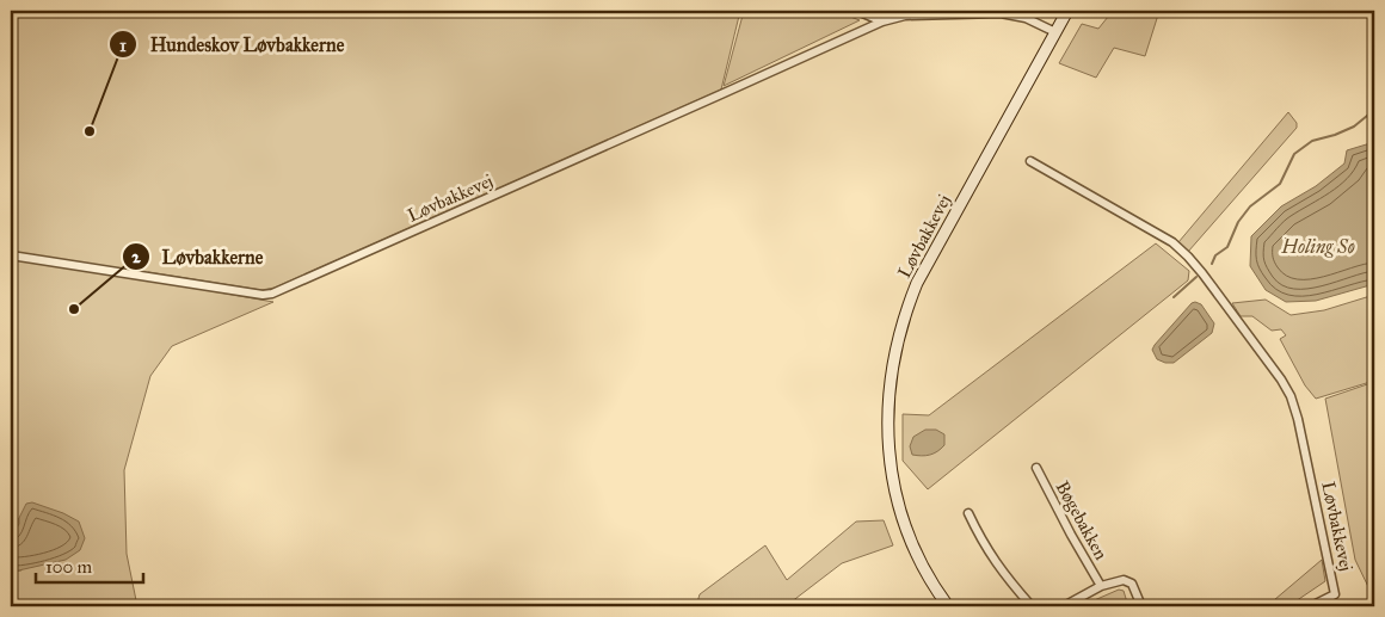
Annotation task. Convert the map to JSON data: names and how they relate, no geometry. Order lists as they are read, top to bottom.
{
  "streets": {
    "street": ["Løvbakkevej", "Bøgebakken"]
  },
  "water": ["Holing Sø"],
  "places": ["Hundeskov Løvbakkerne", "Løvbakkerne"],
  "scale_bar": "100 m"
}
